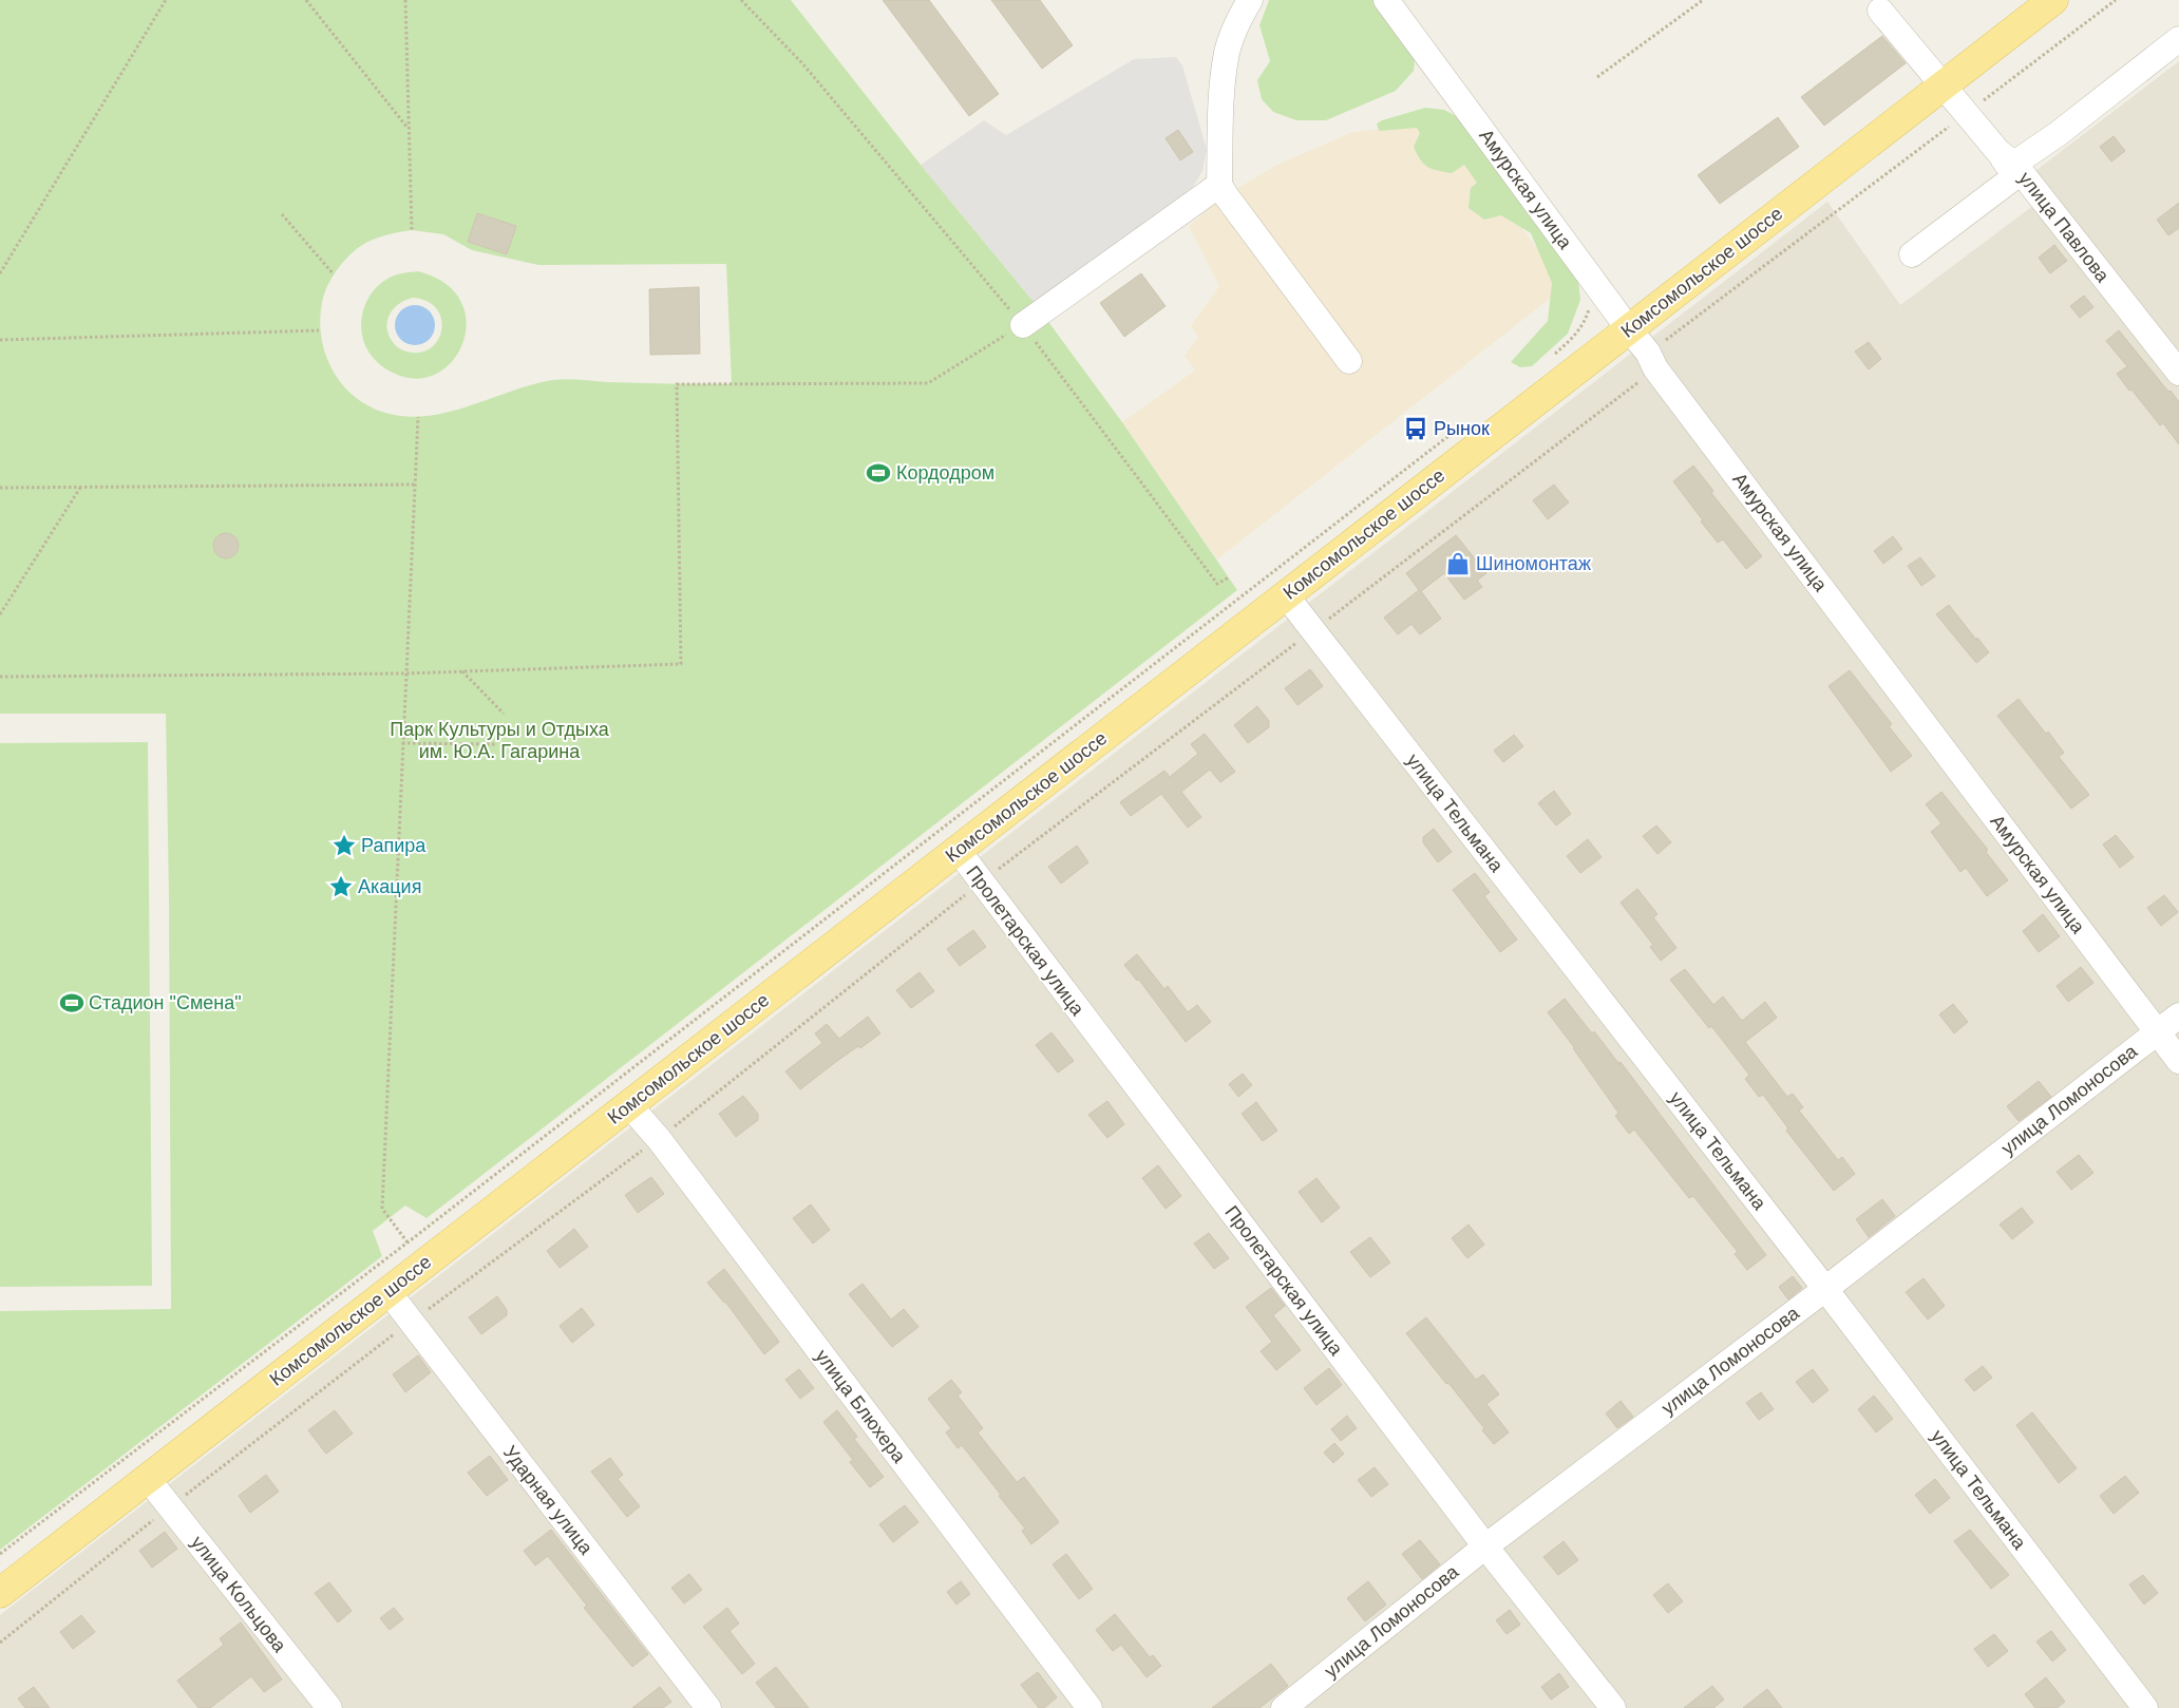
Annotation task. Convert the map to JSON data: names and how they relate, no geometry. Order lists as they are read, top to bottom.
{
  "streets": {
    "main road": ["Комсомольское шоссе"],
    "street": [
      "Амурская улица",
      "улица Павлова",
      "улица Тельмана",
      "Пролетарская улица",
      "улица Ломоносова",
      "улица Блюхера",
      "Ударная улица",
      "улица Кольцова"
    ]
  },
  "crossings": [
    ["Амурская улица", "Комсомольское шоссе"],
    ["Амурская улица", "улица Ломоносова"],
    ["улица Павлова", "Комсомольское шоссе"],
    ["Комсомольское шоссе", "улица Тельмана"],
    ["Комсомольское шоссе", "Пролетарская улица"],
    ["Комсомольское шоссе", "улица Блюхера"],
    ["Комсомольское шоссе", "Ударная улица"],
    ["Комсомольское шоссе", "улица Кольцова"],
    ["улица Тельмана", "улица Ломоносова"],
    ["Пролетарская улица", "улица Ломоносова"]
  ],
  "parks": ["Парк Культуры и Отдыха им. Ю.А. Гагарина"],
  "places": {
    "bus stop": ["Рынок"],
    "sports": ["Кордодром", "Стадион \"Смена\""],
    "shop": ["Шиномонтаж"],
    "place": ["Рапира", "Акация"]
  }
}
